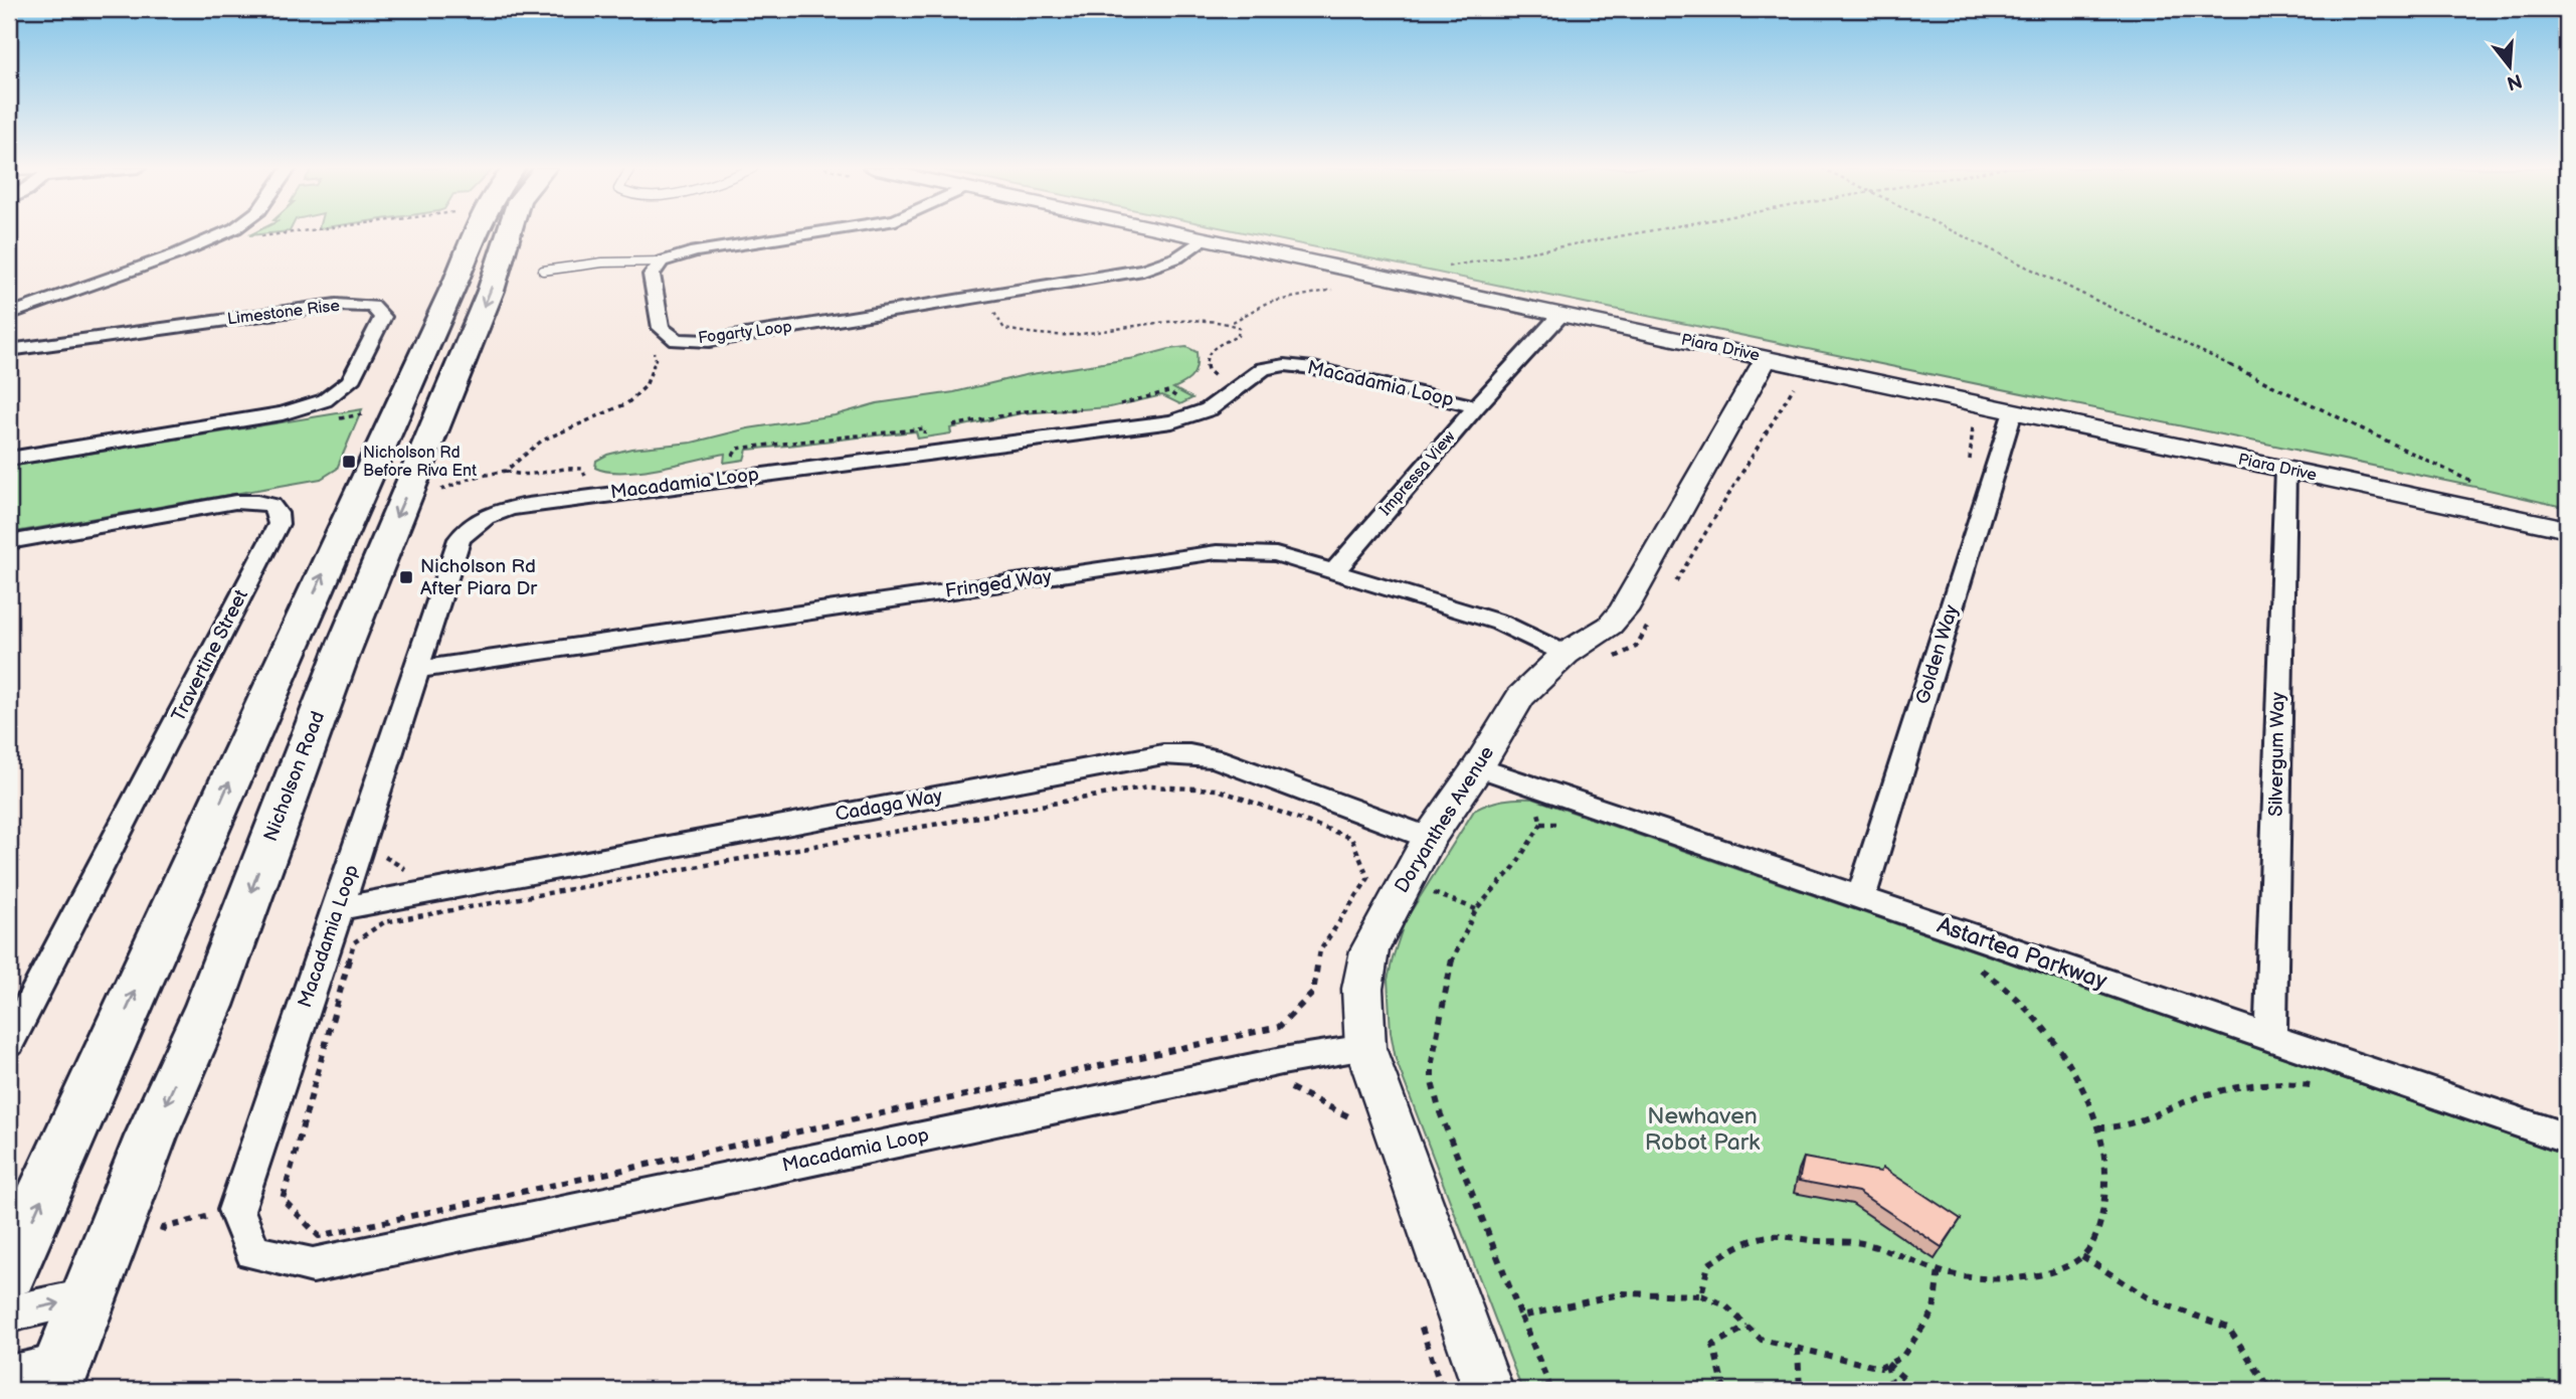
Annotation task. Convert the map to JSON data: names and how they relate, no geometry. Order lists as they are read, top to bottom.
{
  "streets": {
    "main road": ["Nicholson Road"],
    "street": [
      "Limestone Rise",
      "Fogarty Loop",
      "Piara Drive",
      "Macadamia Loop",
      "Impressa View",
      "Fringed Way",
      "Golden Way",
      "Travertine Street",
      "Silvergum Way",
      "Cadaga Way",
      "Doryanthes Avenue",
      "Astartea Parkway"
    ]
  },
  "crossings": [
    ["Fogarty Loop", "Piara Drive"],
    ["Piara Drive", "Impressa View"],
    ["Piara Drive", "Golden Way"],
    ["Piara Drive", "Silvergum Way"],
    ["Piara Drive", "Doryanthes Avenue"],
    ["Macadamia Loop", "Impressa View"],
    ["Macadamia Loop", "Fringed Way"],
    ["Macadamia Loop", "Cadaga Way"],
    ["Macadamia Loop", "Doryanthes Avenue"],
    ["Impressa View", "Fringed Way"],
    ["Fringed Way", "Doryanthes Avenue"],
    ["Golden Way", "Astartea Parkway"],
    ["Silvergum Way", "Astartea Parkway"],
    ["Cadaga Way", "Doryanthes Avenue"],
    ["Doryanthes Avenue", "Astartea Parkway"]
  ],
  "parks": ["Newhaven Robot Park"],
  "places": {
    "transit": ["Nicholson Rd Before Riva Ent", "Nicholson Rd After Piara Dr"]
  },
  "north": "bottom"
}
